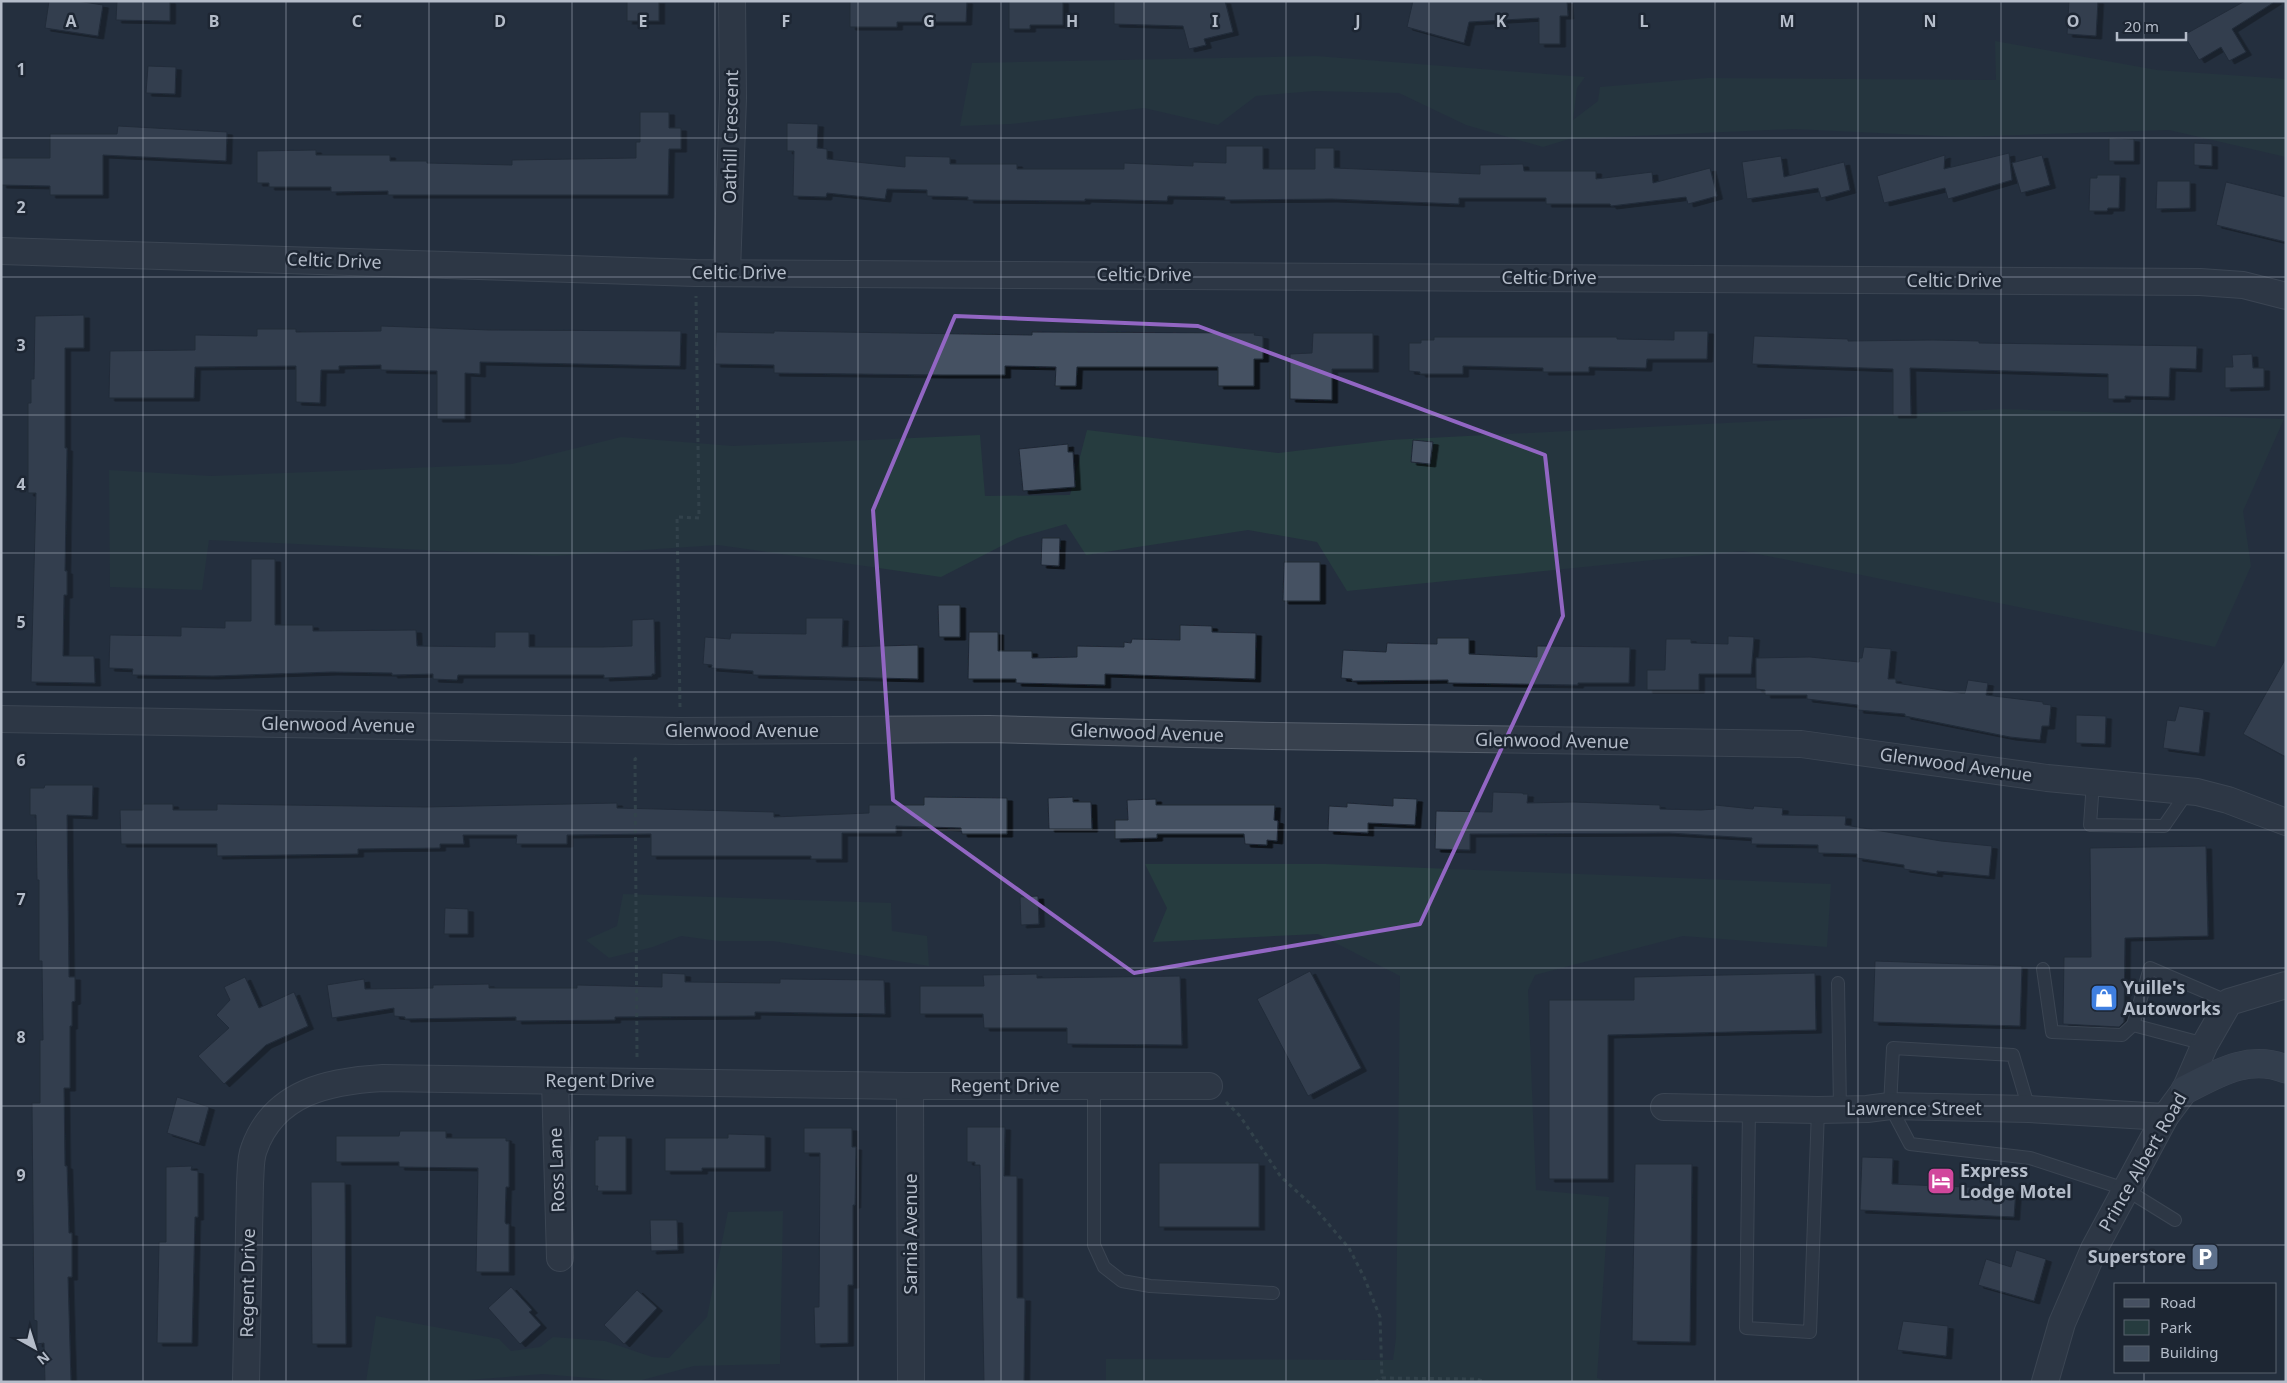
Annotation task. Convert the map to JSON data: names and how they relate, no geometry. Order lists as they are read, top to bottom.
{
  "streets": {
    "street": [
      "Oathill Crescent",
      "Celtic Drive",
      "Glenwood Avenue",
      "Regent Drive",
      "Lawrence Street",
      "Prince Albert Road",
      "Ross Lane",
      "Sarnia Avenue"
    ]
  },
  "crossings": [
    ["Oathill Crescent", "Celtic Drive"],
    ["Regent Drive", "Ross Lane"],
    ["Regent Drive", "Sarnia Avenue"],
    ["Lawrence Street", "Prince Albert Road"]
  ],
  "places": {
    "shop": ["Yuille's Autoworks"],
    "hotel": ["Express Lodge Motel"],
    "parking": ["Superstore"]
  },
  "legend": ["Road", "Park", "Building"],
  "scale_bar": "20 m",
  "north": "bottom right",
  "grid": {
    "columns": [
      "A",
      "B",
      "C",
      "D",
      "E",
      "F",
      "G",
      "H",
      "I",
      "J",
      "K",
      "L",
      "M",
      "N",
      "O"
    ],
    "rows": [
      "1",
      "2",
      "3",
      "4",
      "5",
      "6",
      "7",
      "8",
      "9"
    ]
  }
}
